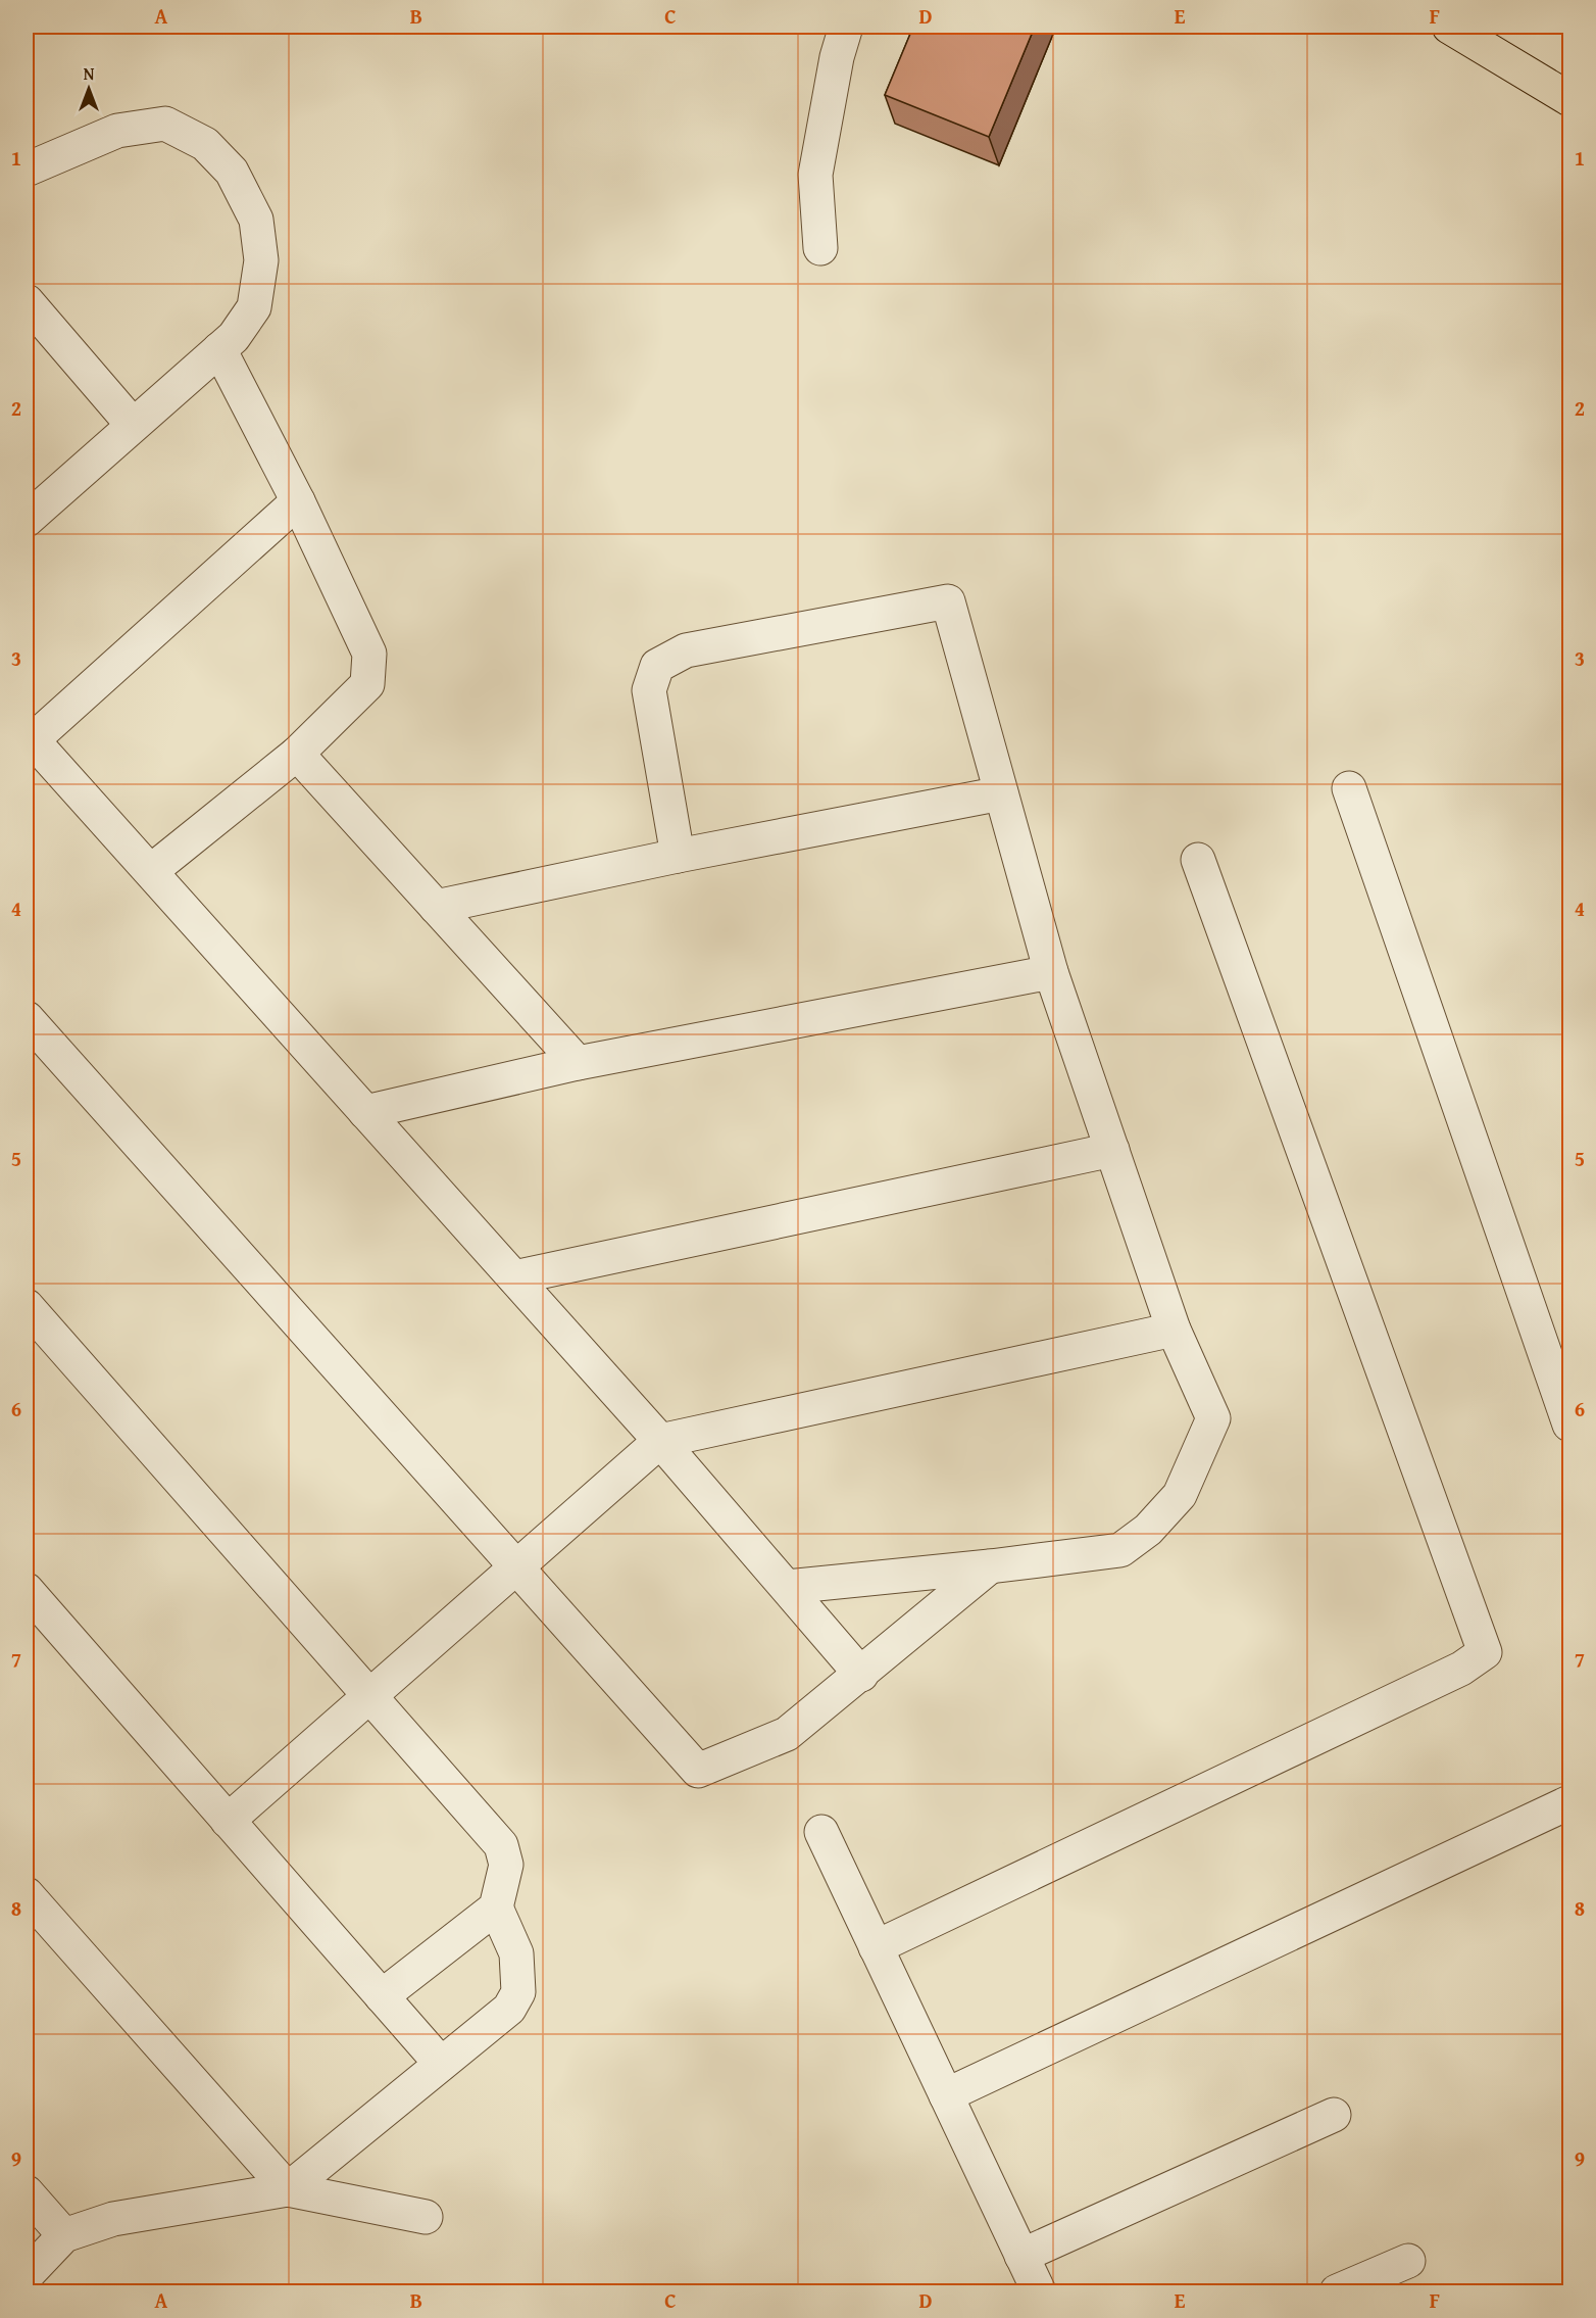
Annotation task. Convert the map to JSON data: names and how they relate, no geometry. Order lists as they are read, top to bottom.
{
  "north": "top",
  "grid": {
    "columns": [
      "A",
      "B",
      "C",
      "D",
      "E",
      "F"
    ],
    "rows": [
      "1",
      "2",
      "3",
      "4",
      "5",
      "6",
      "7",
      "8",
      "9"
    ]
  }
}
